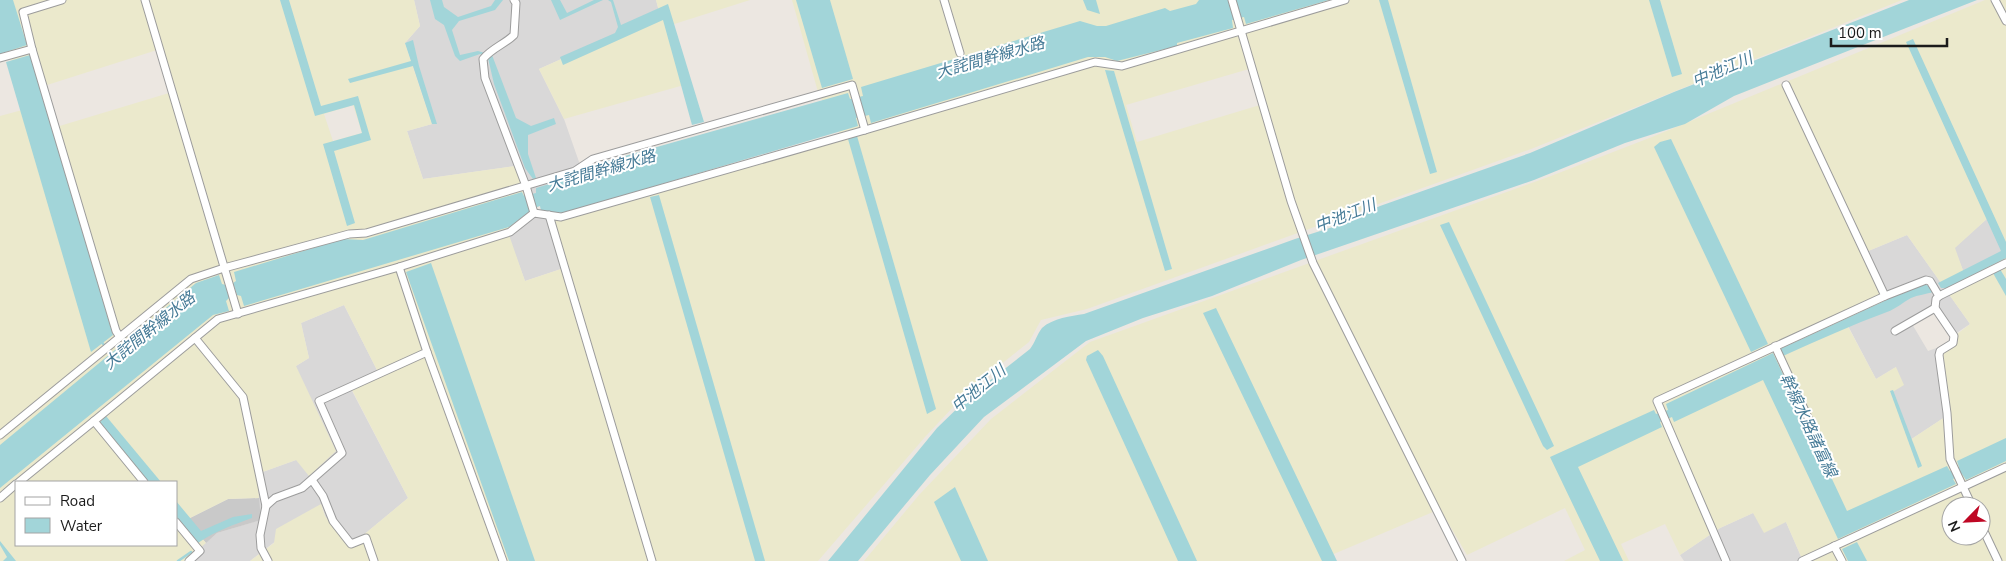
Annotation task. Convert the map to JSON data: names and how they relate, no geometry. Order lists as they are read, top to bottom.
{
  "water": ["大詫間幹線水路", "中池江川", "幹線水路諸富線"],
  "legend": ["Road", "Water"],
  "scale_bar": "100 m",
  "north": "bottom left"
}
